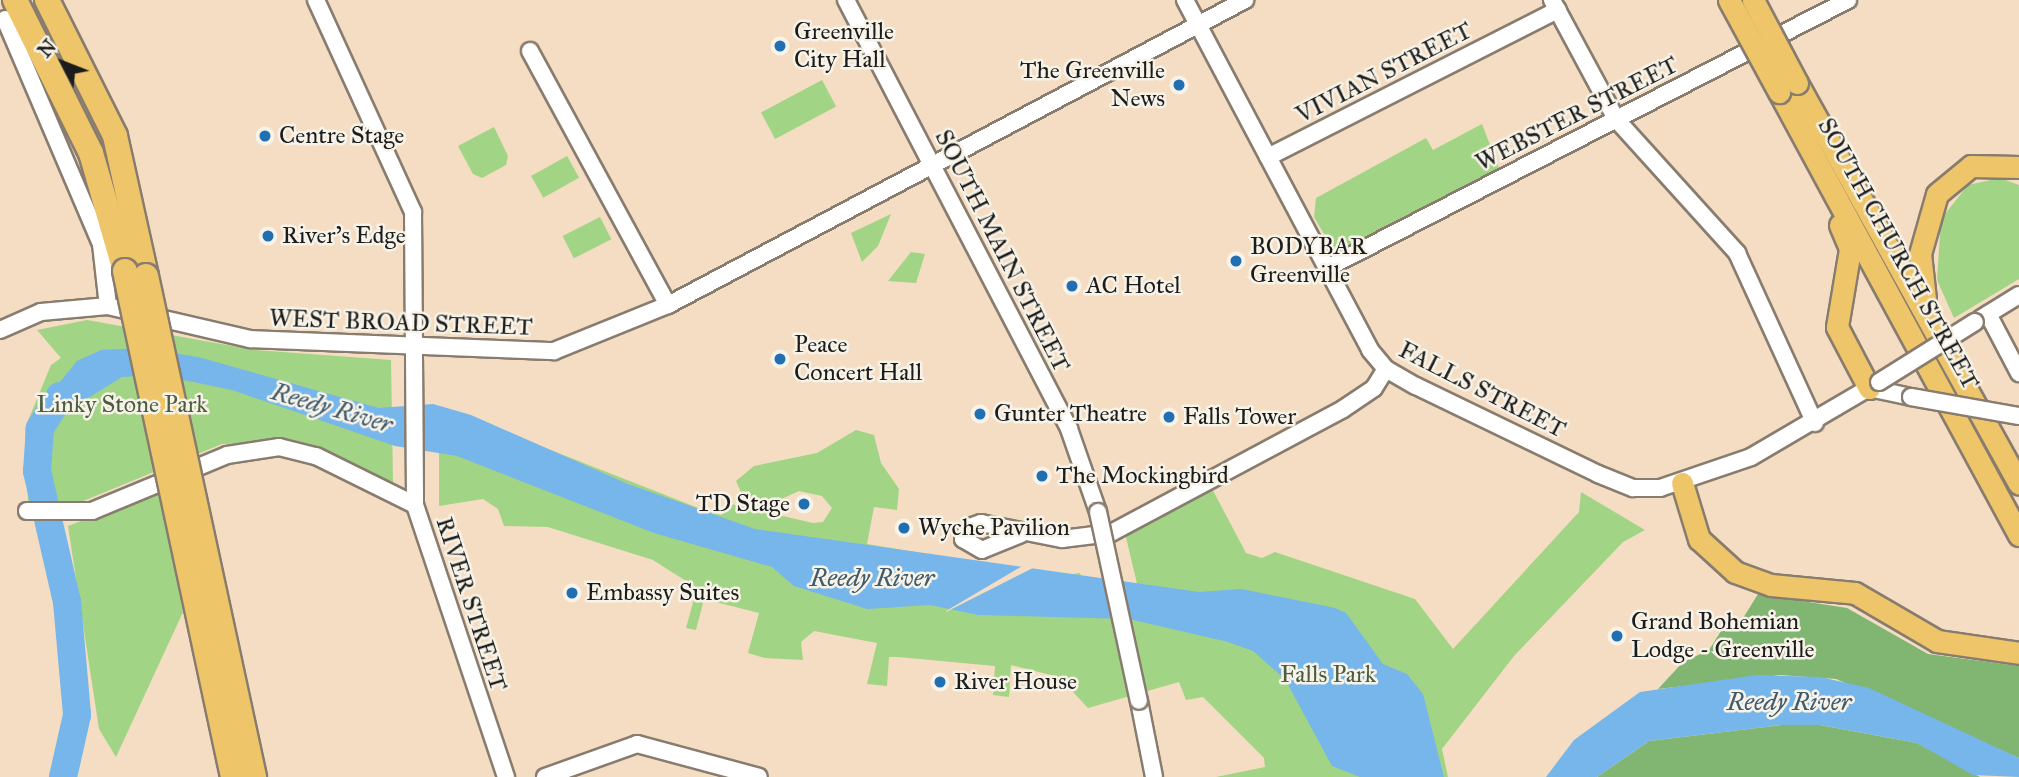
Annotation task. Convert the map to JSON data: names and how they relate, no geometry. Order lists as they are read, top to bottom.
{
  "streets": {
    "main road": ["SOUTH CHURCH STREET"],
    "street": [
      "VIVIAN STREET",
      "WEBSTER STREET",
      "SOUTH MAIN STREET",
      "WEST BROAD STREET",
      "FALLS STREET",
      "RIVER STREET"
    ]
  },
  "crossings": [
    ["VIVIAN STREET", "FALLS STREET"],
    ["WEBSTER STREET", "FALLS STREET"],
    ["SOUTH MAIN STREET", "WEST BROAD STREET"],
    ["WEST BROAD STREET", "FALLS STREET"],
    ["WEST BROAD STREET", "RIVER STREET"]
  ],
  "water": ["Reedy River"],
  "parks": ["Linky Stone Park", "Falls Park"],
  "places": [
    "Greenville City Hall",
    "The Greenville News",
    "Centre Stage",
    "River's Edge",
    "BODYBAR Greenville",
    "AC Hotel",
    "Peace Concert Hall",
    "Gunter Theatre",
    "Falls Tower",
    "The Mockingbird",
    "TD Stage",
    "Wyche Pavilion",
    "Embassy Suites",
    "Grand Bohemian Lodge - Greenville",
    "River House"
  ],
  "north": "top left"
}
